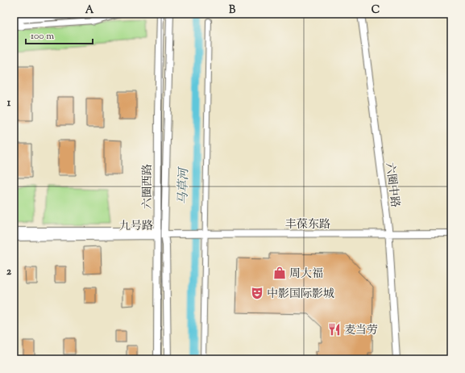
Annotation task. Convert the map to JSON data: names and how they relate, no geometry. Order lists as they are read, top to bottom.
{
  "streets": {
    "street": [
      "六圈中路",
      "六圈西路",
      "丰葆东路",
      "九号路"
    ]
  },
  "crossings": [
    ["六圈中路", "丰葆东路"],
    ["六圈西路", "丰葆东路"],
    ["六圈西路", "九号路"],
    ["丰葆东路", "九号路"]
  ],
  "water": ["马草河"],
  "places": {
    "shop": ["周大福"],
    "theatre": ["中影国际影城"],
    "restaurant": ["麦当劳"]
  },
  "scale_bar": "100 m",
  "grid": {
    "columns": ["A", "B", "C"],
    "rows": ["1", "2"]
  }
}
